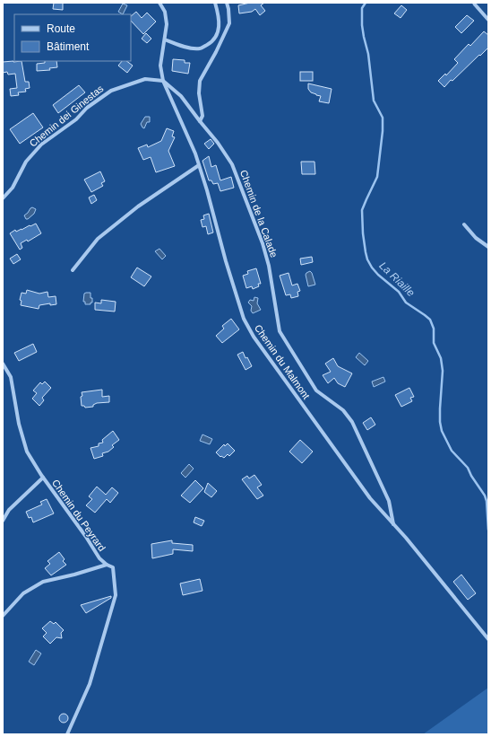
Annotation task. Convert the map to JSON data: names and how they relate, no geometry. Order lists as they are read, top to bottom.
{
  "streets": {
    "street": [
      "Chemin dei Ginestas",
      "Chemin de la Calade",
      "Chemin du Malmont",
      "Chemin du Peyrard"
    ]
  },
  "crossings": [
    ["Chemin dei Ginestas", "Chemin de la Calade"],
    ["Chemin dei Ginestas", "Chemin du Malmont"],
    ["Chemin de la Calade", "Chemin du Malmont"]
  ],
  "water": ["La Riaille"],
  "legend": ["Route", "Bâtiment"]
}
